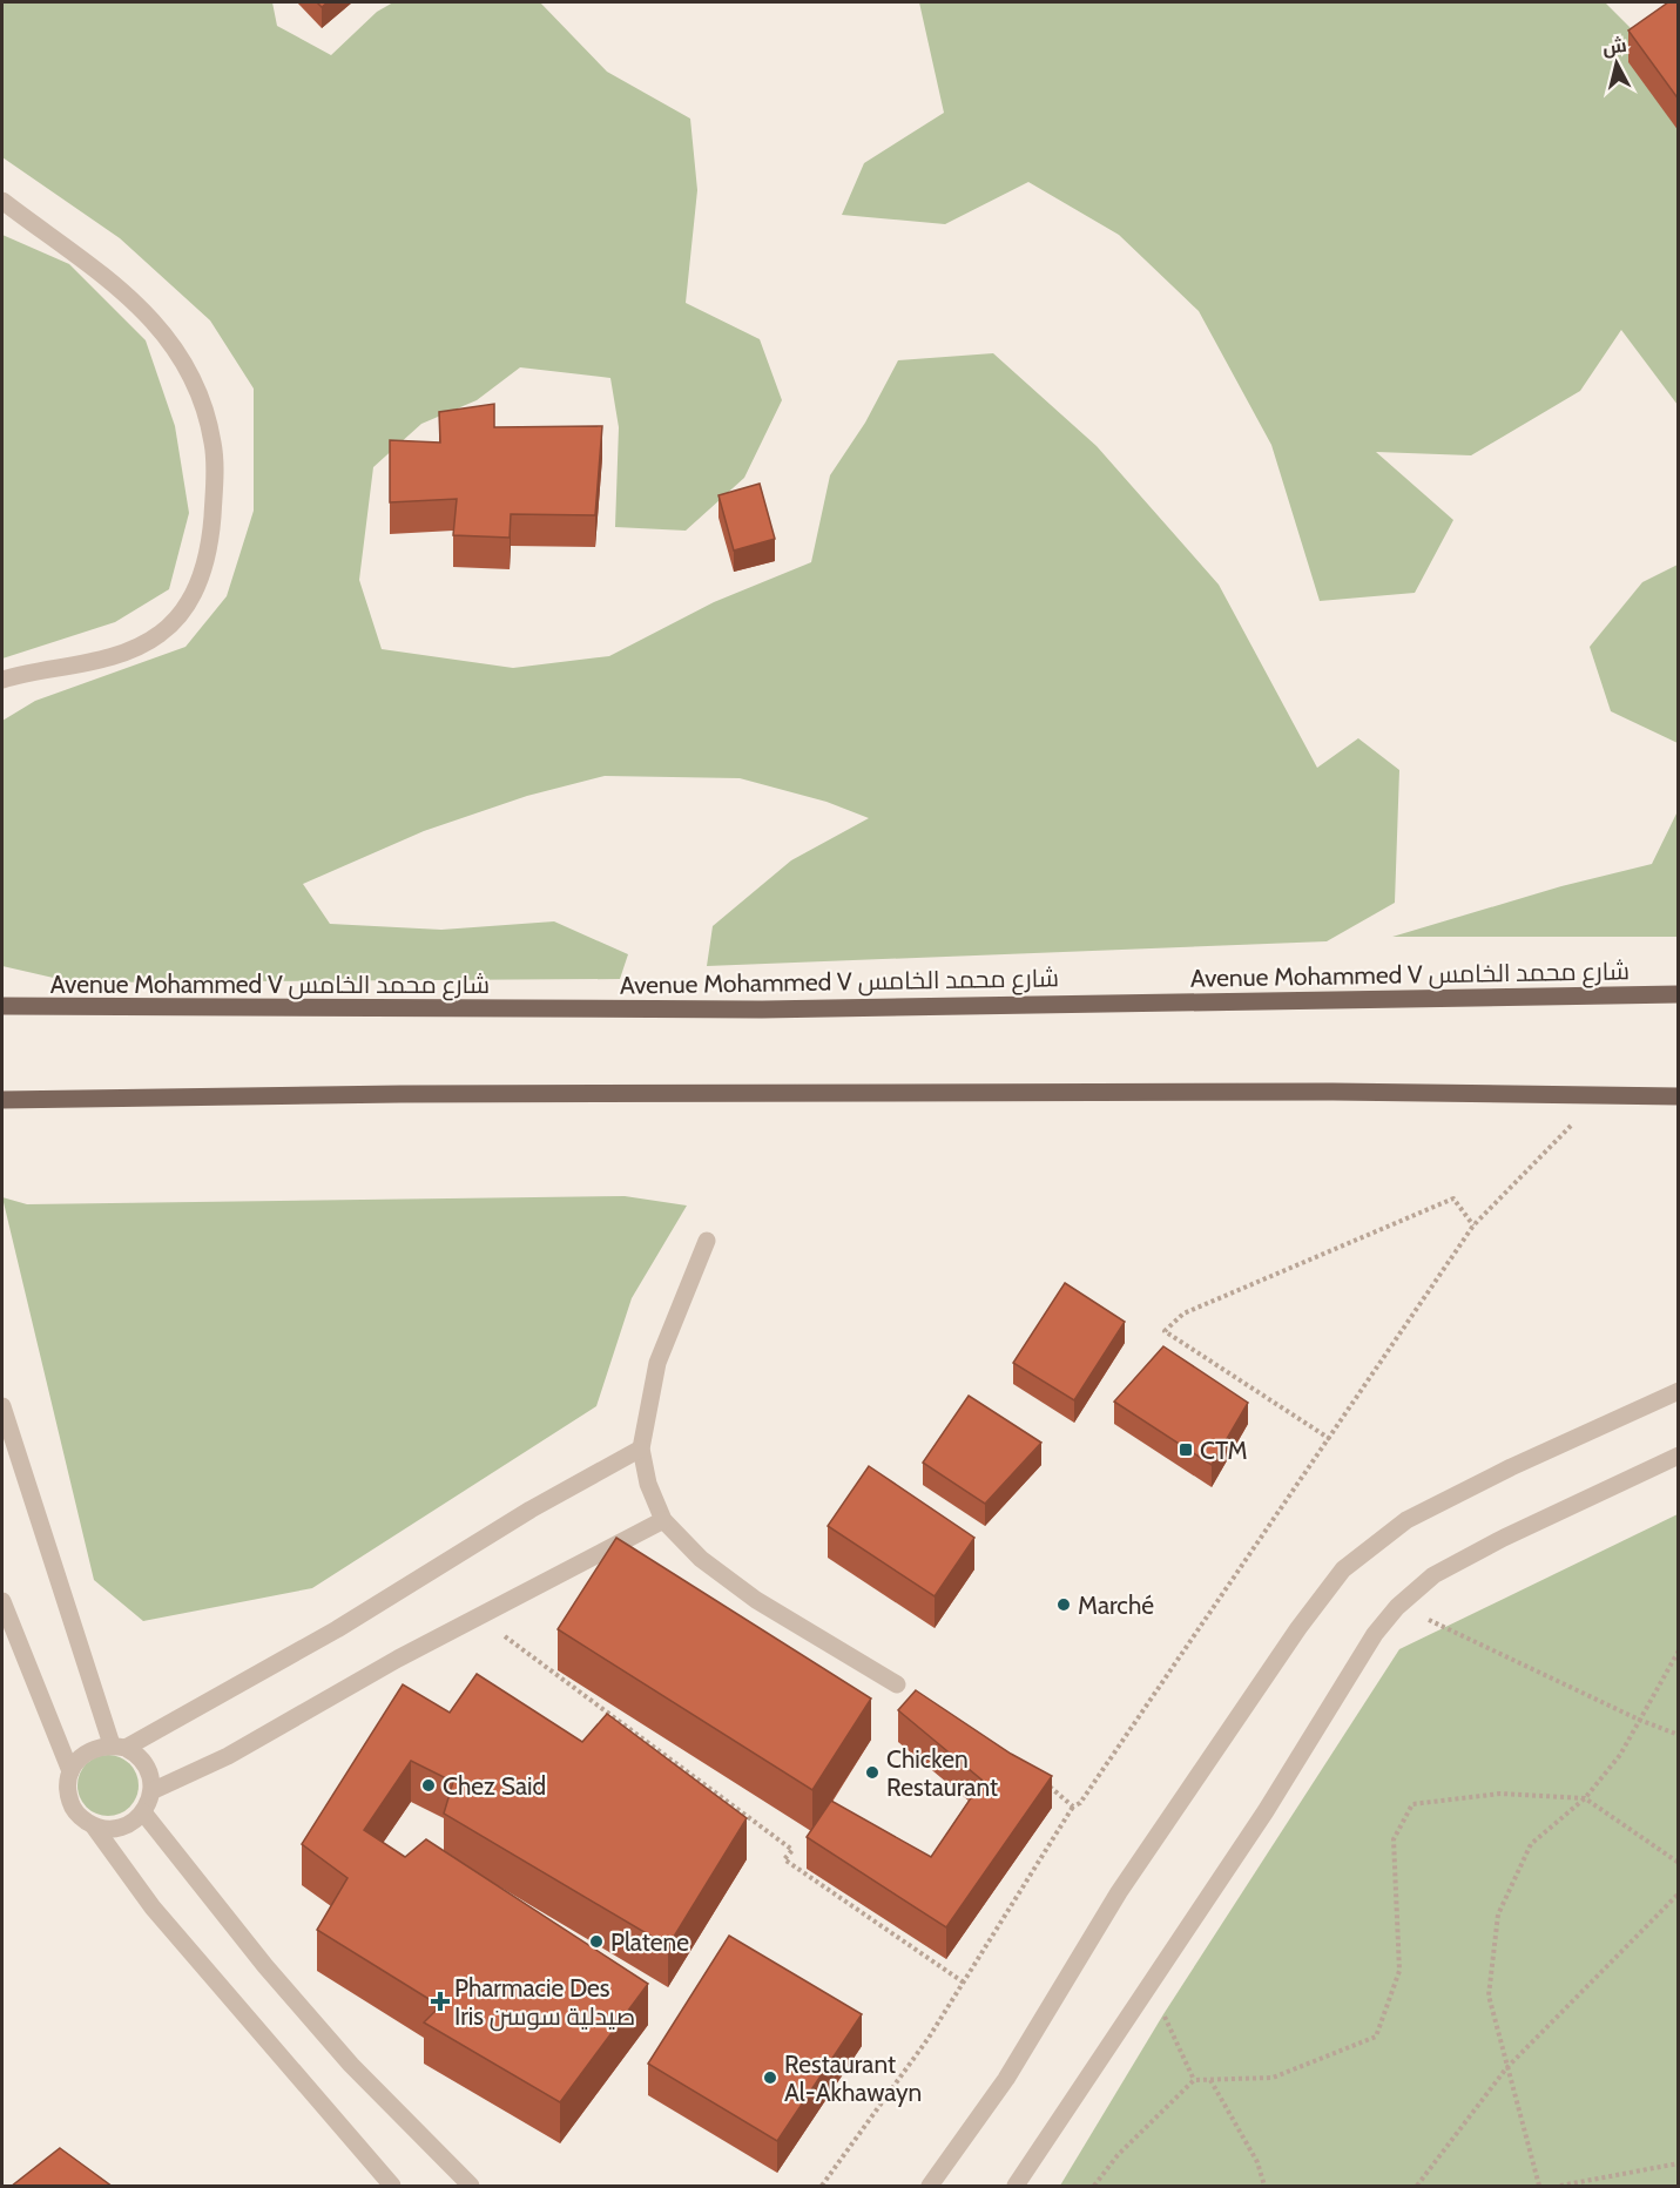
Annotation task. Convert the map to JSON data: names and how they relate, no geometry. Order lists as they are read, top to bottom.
{
  "streets": {
    "main road": ["Avenue Mohammed V شارع محمد الخامس"]
  },
  "places": {
    "transit": ["CTM"],
    "other": [
      "Marché",
      "Chicken Restaurant",
      "Chez Said",
      "Platene",
      "Restaurant Al-Akhawayn"
    ],
    "health": ["Pharmacie Des Iris صيدلية سوسن"]
  },
  "north": "top"
}
